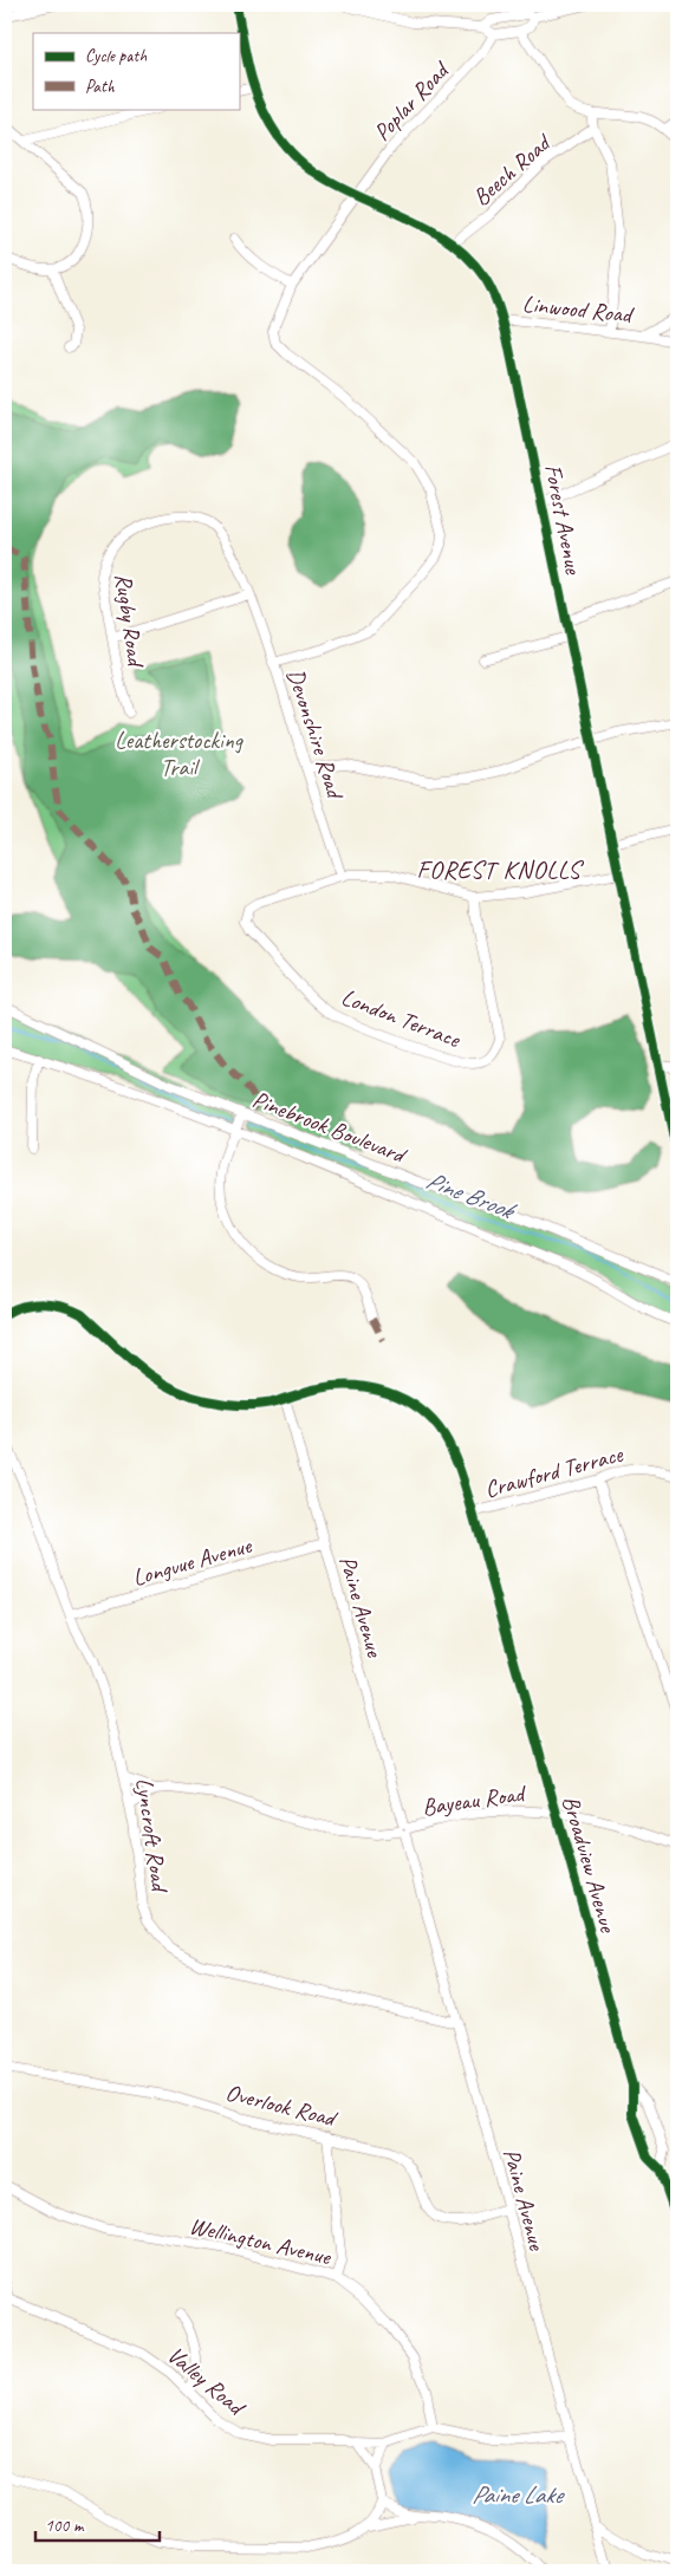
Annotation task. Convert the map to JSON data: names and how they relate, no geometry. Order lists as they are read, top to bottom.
{
  "streets": {
    "street": [
      "Poplar Road",
      "Beech Road",
      "Linwood Road",
      "Forest Avenue",
      "Rugby Road",
      "Devonshire Road",
      "London Terrace",
      "Pinebrook Boulevard",
      "Crawford Terrace",
      "Longvue Avenue",
      "Paine Avenue",
      "Bayeau Road",
      "Lyncroft Road",
      "Broadview Avenue",
      "Overlook Road",
      "Wellington Avenue",
      "Valley Road"
    ]
  },
  "crossings": [
    ["Poplar Road", "Forest Avenue"],
    ["Poplar Road", "Devonshire Road"],
    ["Beech Road", "Forest Avenue"],
    ["Linwood Road", "Forest Avenue"],
    ["Rugby Road", "Devonshire Road"],
    ["Devonshire Road", "London Terrace"],
    ["Crawford Terrace", "Broadview Avenue"],
    ["Longvue Avenue", "Paine Avenue"],
    ["Longvue Avenue", "Lyncroft Road"],
    ["Paine Avenue", "Bayeau Road"],
    ["Paine Avenue", "Lyncroft Road"],
    ["Paine Avenue", "Overlook Road"],
    ["Bayeau Road", "Lyncroft Road"],
    ["Bayeau Road", "Broadview Avenue"],
    ["Wellington Avenue", "Valley Road"]
  ],
  "districts": ["FOREST KNOLLS"],
  "water": ["Pine Brook", "Paine Lake"],
  "parks": ["Leatherstocking Trail"],
  "legend": ["Cycle path", "Path"],
  "scale_bar": "100 m"
}
